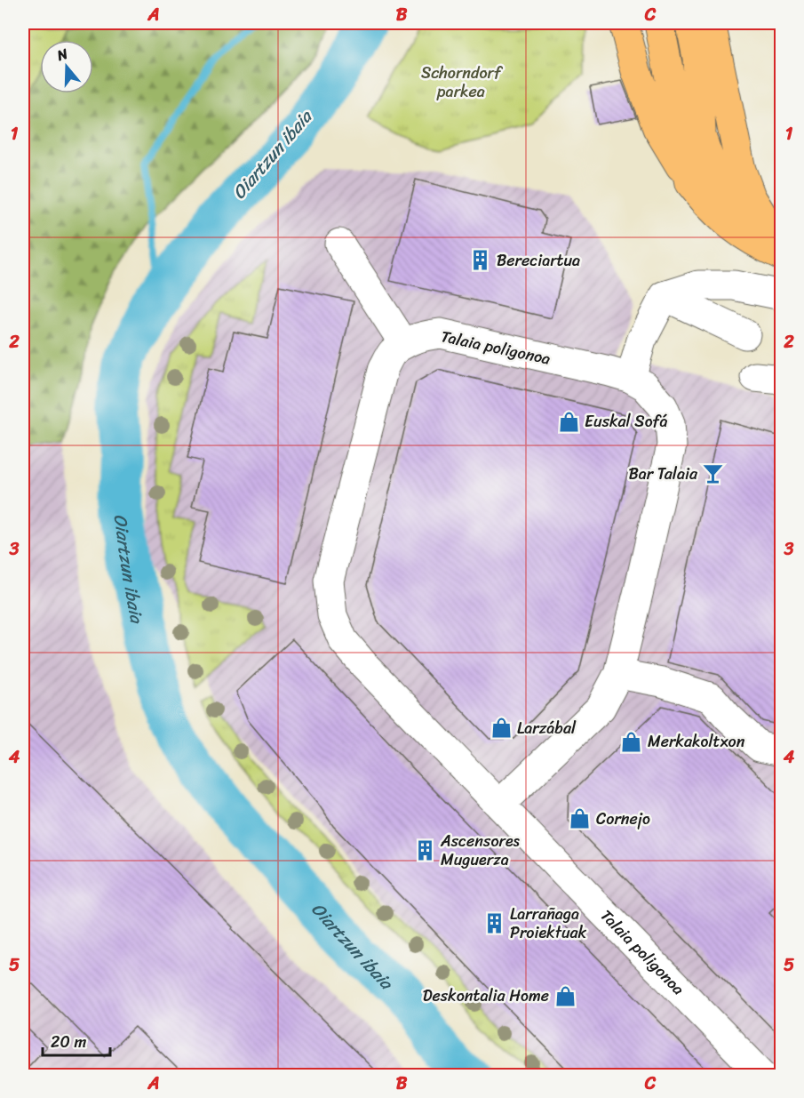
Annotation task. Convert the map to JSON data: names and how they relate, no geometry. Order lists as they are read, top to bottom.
{
  "streets": {
    "street": ["Talaia poligonoa"]
  },
  "water": ["Oiartzun ibaia"],
  "parks": ["Schorndorf parkea"],
  "places": {
    "building": ["Bereciartua", "Ascensores Muguerza", "Larrañaga Proiektuak"],
    "shop": [
      "Euskal Sofá",
      "Larzábal",
      "Merkakoltxon",
      "Cornejo",
      "Deskontalia Home"
    ],
    "bar": ["Bar Talaia"]
  },
  "scale_bar": "20 m",
  "north": "top",
  "grid": {
    "columns": ["A", "B", "C"],
    "rows": [
      "1",
      "2",
      "3",
      "4",
      "5"
    ]
  }
}
